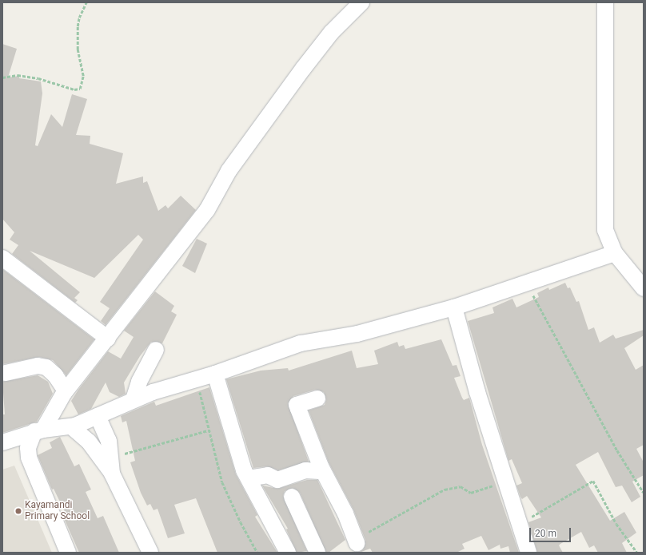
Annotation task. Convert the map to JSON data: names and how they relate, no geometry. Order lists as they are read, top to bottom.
{
  "places": ["Kayamandi Primary School"],
  "scale_bar": "20 m"
}
